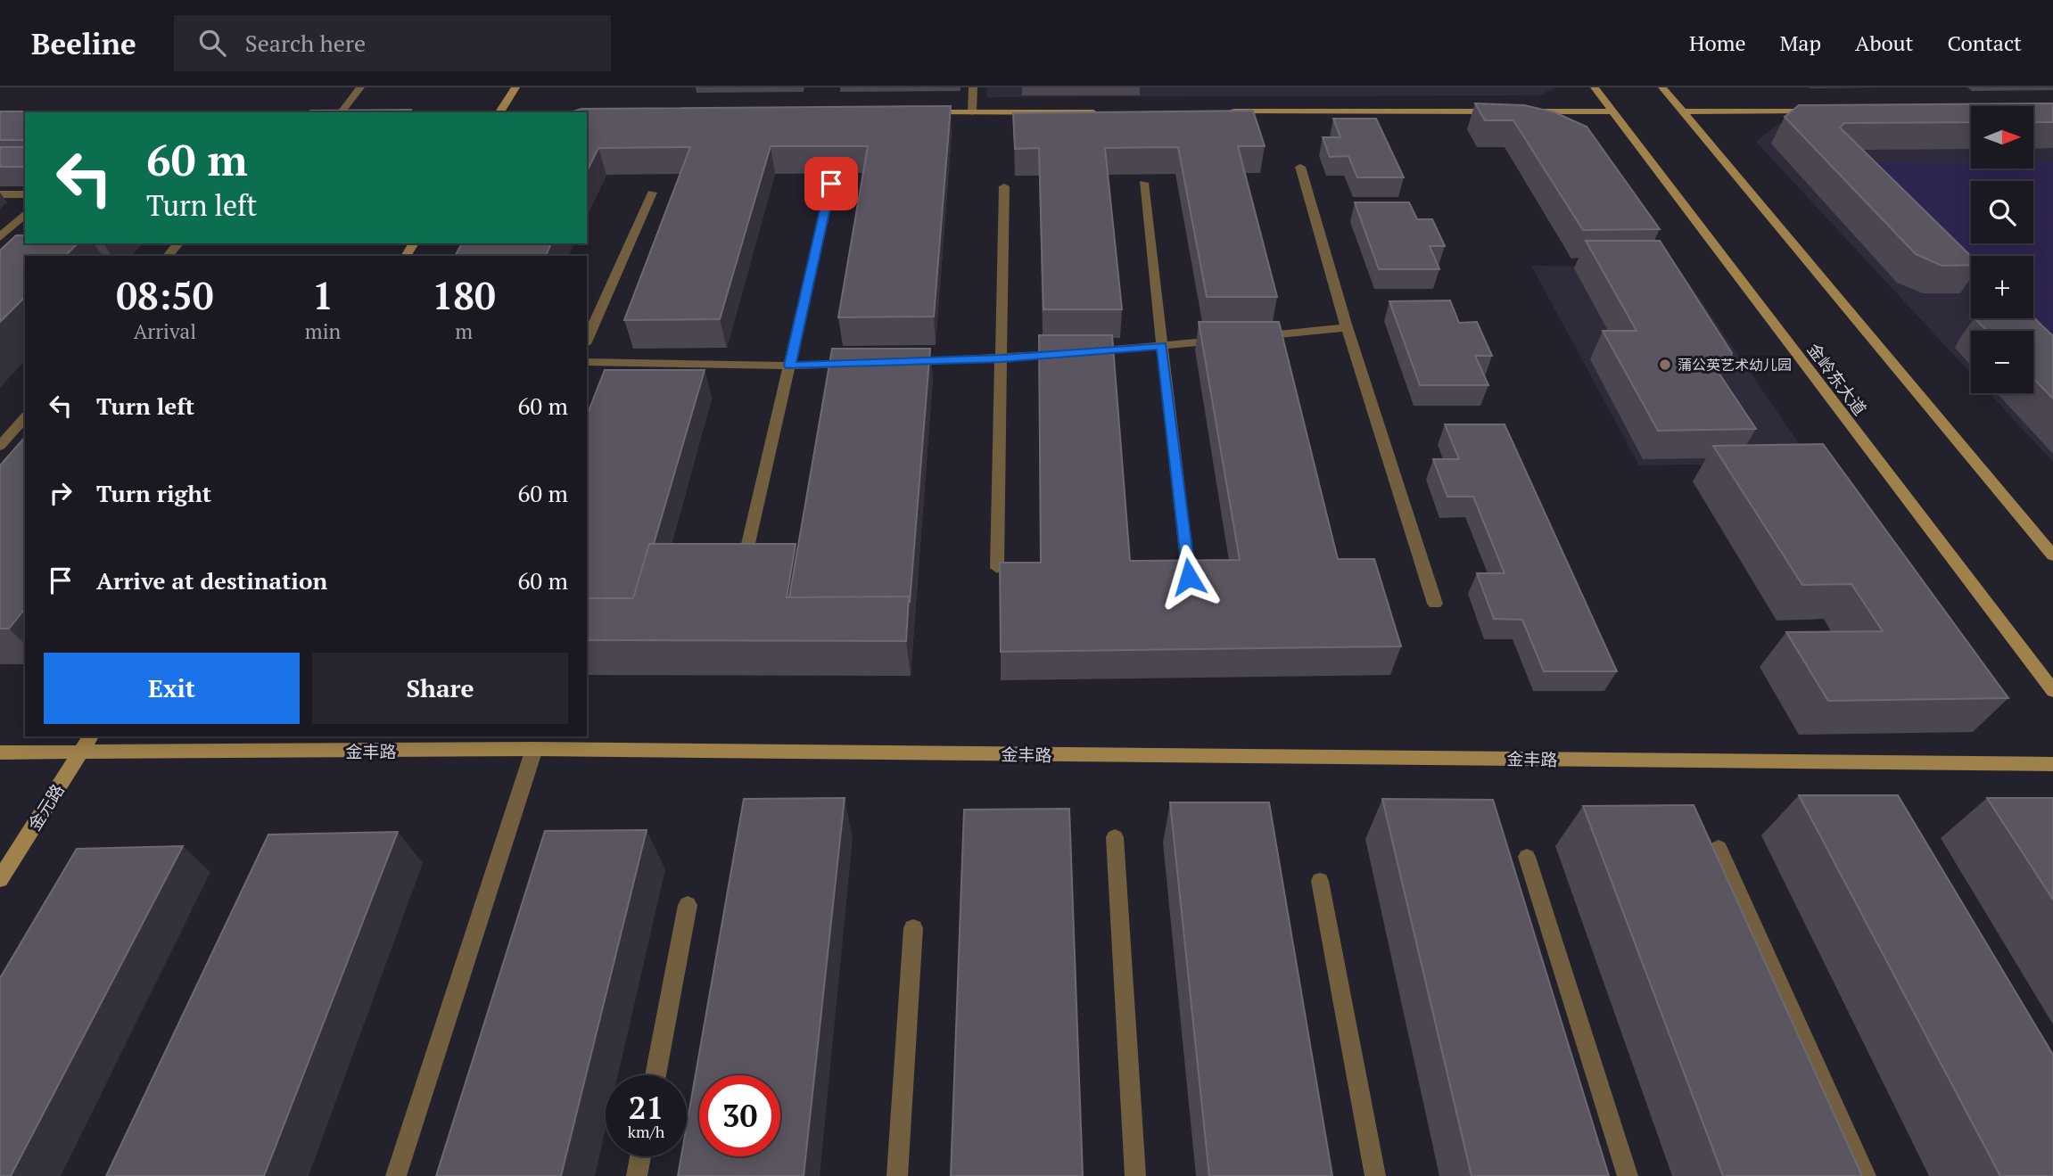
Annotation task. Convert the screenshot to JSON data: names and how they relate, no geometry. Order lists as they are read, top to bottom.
{
  "streets": {
    "street": ["金岭东大道", "金丰路", "金元路"]
  },
  "crossings": [
    ["金丰路", "金元路"]
  ],
  "places": ["蒲公英艺术幼儿园"],
  "north": "right",
  "page": {
    "header": "Beeline",
    "search": "Search here",
    "nav": [
      "Home",
      "Map",
      "About",
      "Contact"
    ],
    "map_buttons": ["+", "−"],
    "turn": ["60 m", "Turn left"],
    "eta": [
      "08:50",
      "Arrival",
      "1",
      "min",
      "180",
      "m"
    ],
    "list": [
      {
        "name": "Turn left",
        "value": "60 m"
      },
      {
        "name": "Turn right",
        "value": "60 m"
      },
      {
        "name": "Arrive at destination",
        "value": "60 m"
      }
    ],
    "buttons": ["Exit", "Share"],
    "speed": "21 km/h",
    "limit": "30"
  }
}
